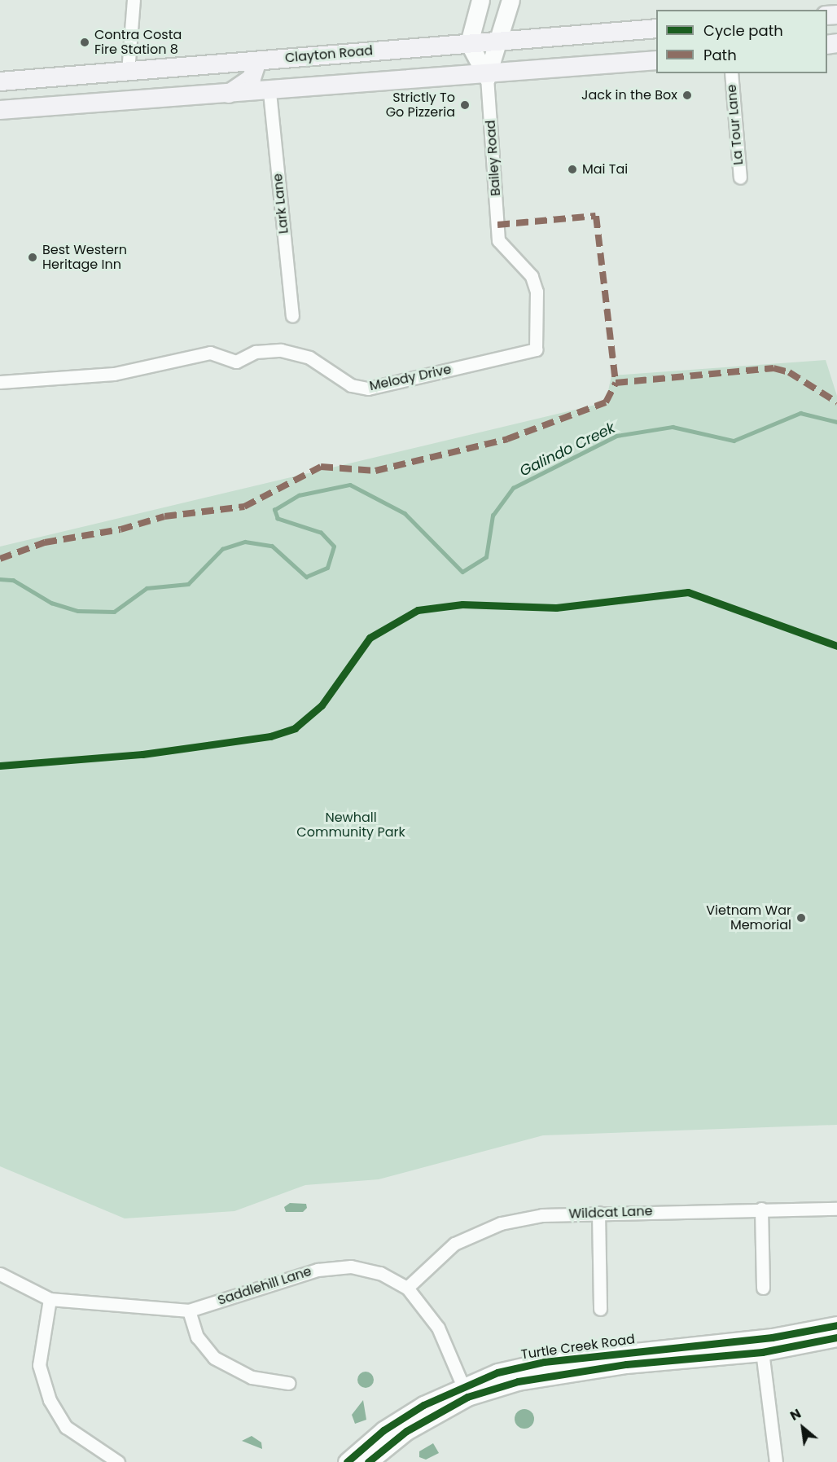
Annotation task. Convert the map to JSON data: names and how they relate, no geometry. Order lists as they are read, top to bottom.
{
  "streets": {
    "main road": ["Clayton Road"],
    "street": [
      "La Tour Lane",
      "Bailey Road",
      "Lark Lane",
      "Melody Drive",
      "Wildcat Lane",
      "Saddlehill Lane",
      "Turtle Creek Road"
    ]
  },
  "crossings": [
    ["Clayton Road", "Bailey Road"],
    ["Bailey Road", "Melody Drive"],
    ["Wildcat Lane", "Saddlehill Lane"],
    ["Saddlehill Lane", "Turtle Creek Road"]
  ],
  "water": ["Galindo Creek"],
  "parks": ["Newhall Community Park"],
  "places": [
    "Contra Costa Fire Station 8",
    "Jack in the Box",
    "Strictly To Go Pizzeria",
    "Mai Tai",
    "Best Western Heritage Inn",
    "Vietnam War Memorial"
  ],
  "legend": ["Cycle path", "Path"],
  "north": "top left"
}
